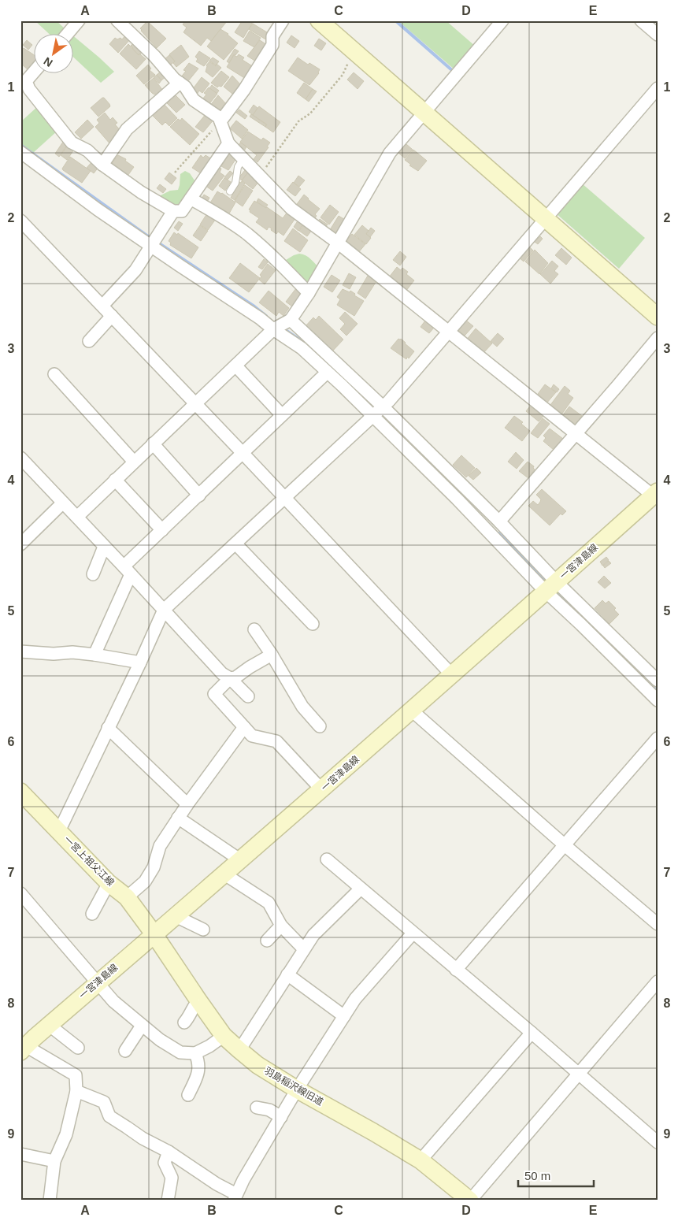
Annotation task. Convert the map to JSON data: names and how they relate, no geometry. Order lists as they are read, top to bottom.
{
  "streets": {
    "main road": ["一宮津島線", "一宮上祖父江線", "羽島稲沢線旧道"]
  },
  "crossings": [
    ["一宮津島線", "一宮上祖父江線"],
    ["一宮津島線", "羽島稲沢線旧道"],
    ["一宮上祖父江線", "羽島稲沢線旧道"]
  ],
  "scale_bar": "50 m",
  "north": "bottom left",
  "grid": {
    "columns": [
      "A",
      "B",
      "C",
      "D",
      "E"
    ],
    "rows": [
      "1",
      "2",
      "3",
      "4",
      "5",
      "6",
      "7",
      "8",
      "9"
    ]
  }
}
